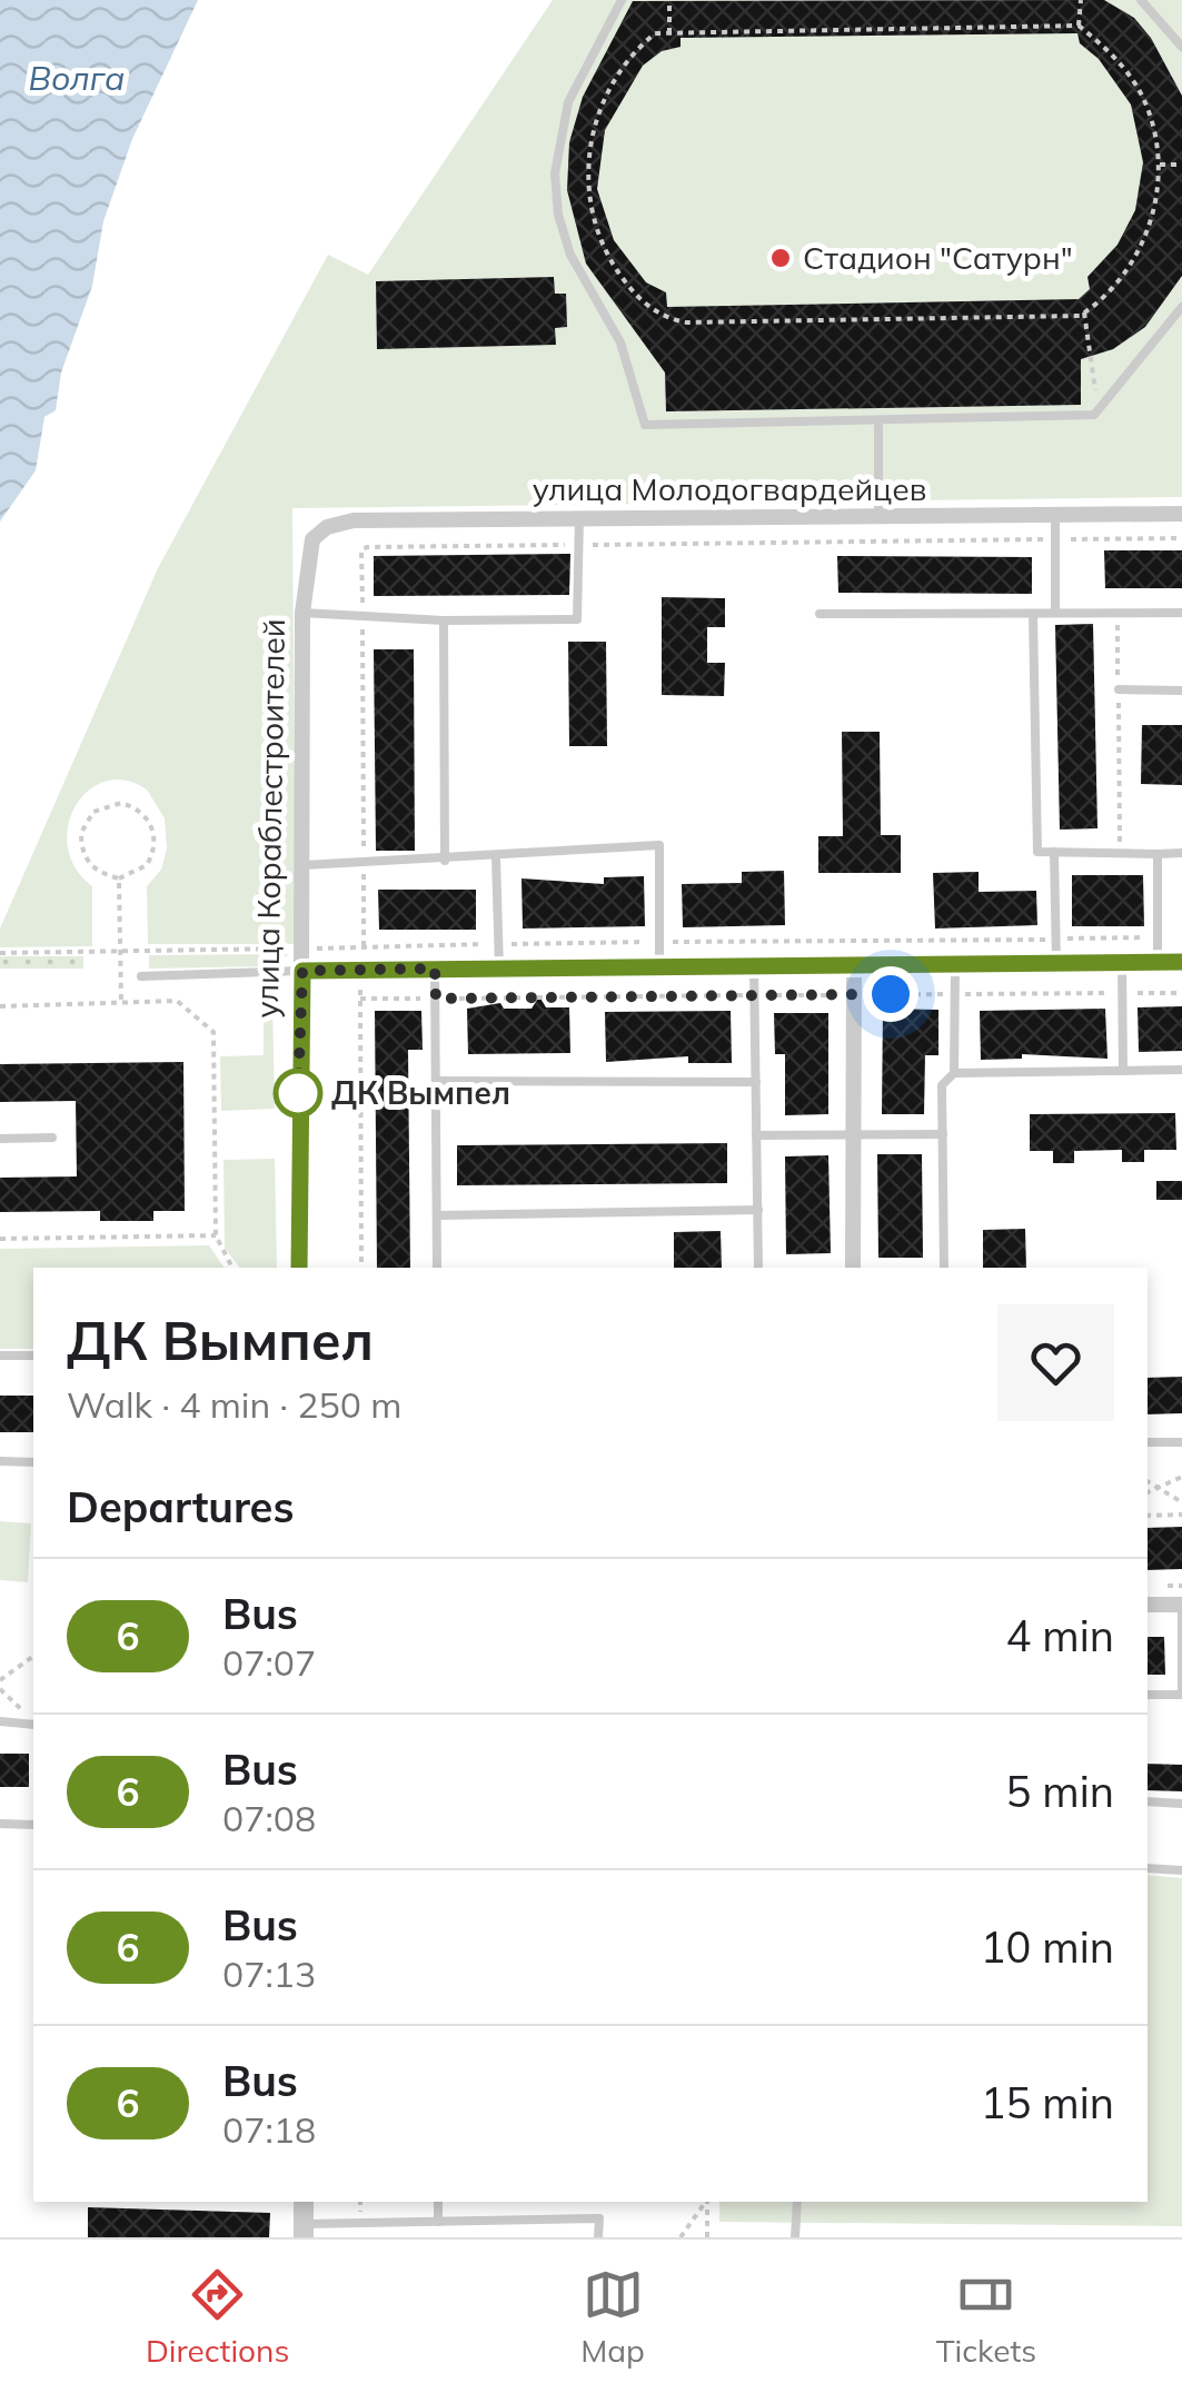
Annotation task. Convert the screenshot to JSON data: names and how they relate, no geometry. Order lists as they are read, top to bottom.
{
  "streets": {
    "street": ["улица Молодогвардейцев", "улица Кораблестроителей"]
  },
  "crossings": [
    ["улица Молодогвардейцев", "улица Кораблестроителей"]
  ],
  "water": ["Волга"],
  "places": ["Стадион \"Сатурн\"", "ДК Вымпел"],
  "lines": ["bus line 6"],
  "page": {
    "heading": [
      ["ДК Вымпел", "Walk · 4 min · 250 m"],
      "Departures"
    ],
    "list": [
      {
        "mark": "6",
        "name": "Bus",
        "note": "07:07",
        "value": "4 min"
      },
      {
        "mark": "6",
        "name": "Bus",
        "note": "07:08",
        "value": "5 min"
      },
      {
        "mark": "6",
        "name": "Bus",
        "note": "07:13",
        "value": "10 min"
      },
      {
        "mark": "6",
        "name": "Bus",
        "note": "07:18",
        "value": "15 min"
      }
    ],
    "tabs": ["Directions", "Map", "Tickets"]
  }
}
